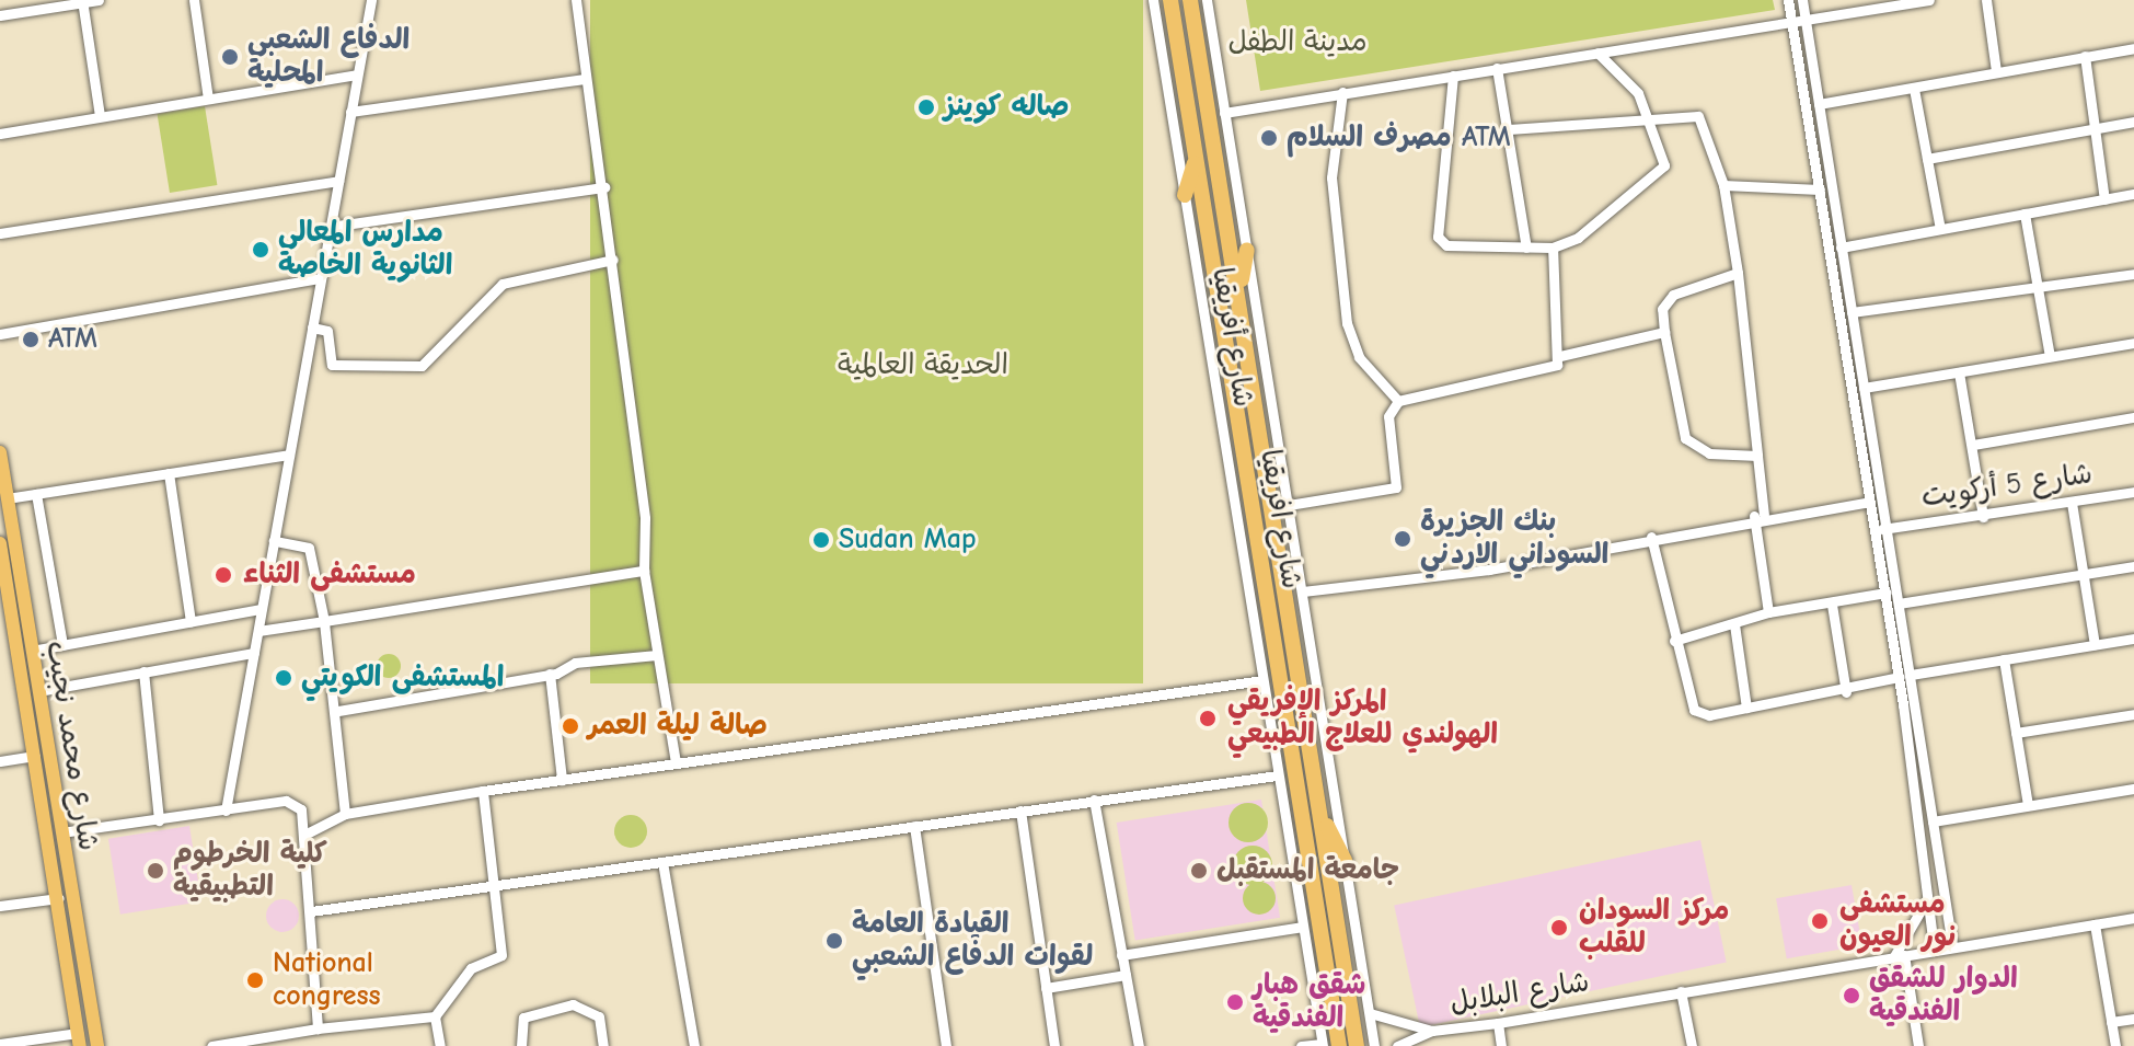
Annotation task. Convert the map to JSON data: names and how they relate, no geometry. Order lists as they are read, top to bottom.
{
  "streets": {
    "highway": ["شارع افريقيا"],
    "main road": ["شارع محمد نجيب"],
    "street": ["شارع أفريقيا", "شارع 5 أركويت", "شارع البلابل"]
  },
  "crossings": [
    ["شارع أفريقيا", "شارع افريقيا"],
    ["شارع أفريقيا", "شارع البلابل"]
  ],
  "parks": ["مدينة الطفل", "الحديقة العالمية"],
  "places": [
    "الدفاع الشعبي المحلية",
    "صاله كوينز",
    "مصرف السلام ATM",
    "مدارس المعالي الثانوية الخاصة",
    "ATM",
    "بنك الجزيرة السوداني الاردني",
    "Sudan Map",
    "مستشفى الثناء",
    "المستشفى الكويتي",
    "المركز الإفريقي الهولندي للعلاج الطبيعي",
    "صالة ليلة العمر",
    "كلية الخرطوم التطبيقية",
    "جامعة المستقبل",
    "مستشفى نور العيون",
    "مركز السودان للقلب",
    "القيادة العامة لقوات الدفاع الشعبي",
    "National congress",
    "الدوار للشقق الفندقية",
    "شقق هبار الفندقية"
  ]
}
